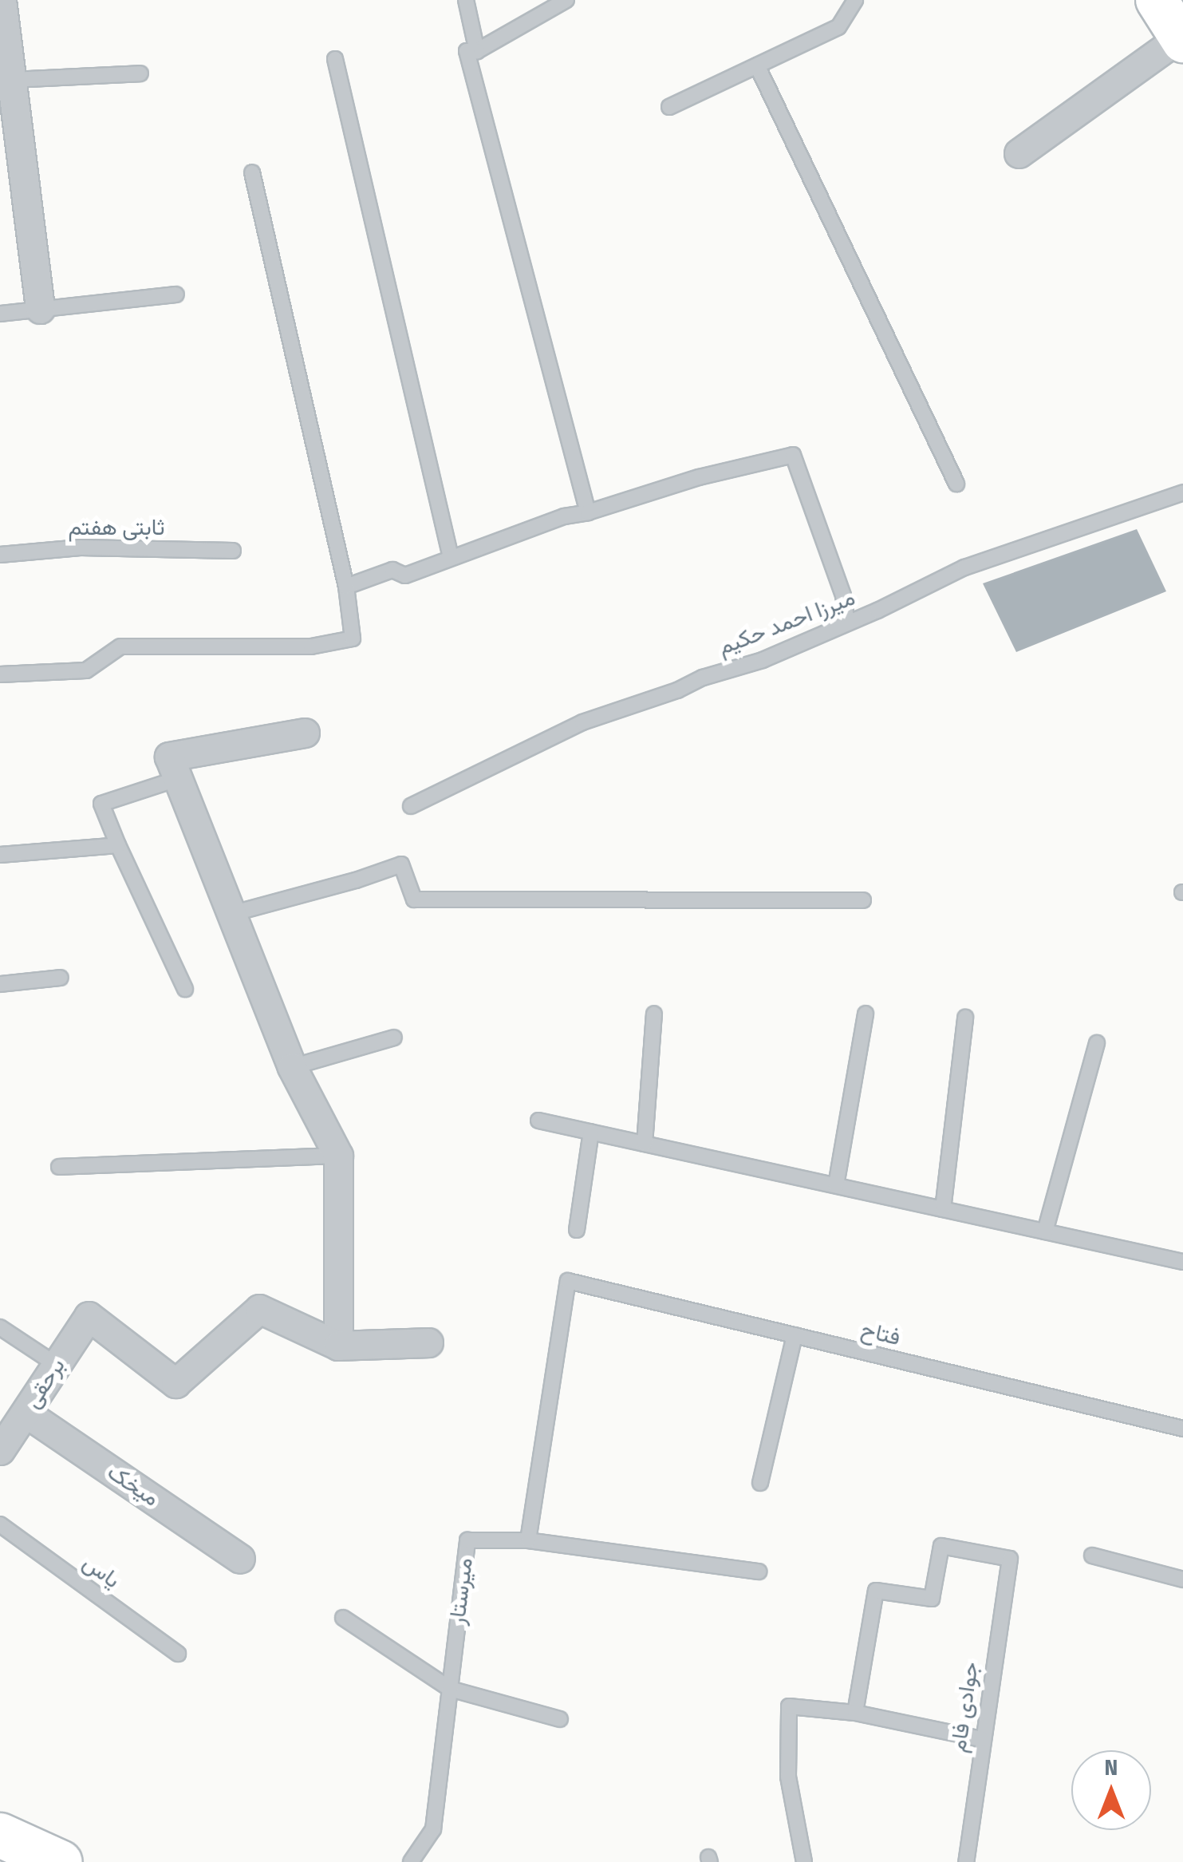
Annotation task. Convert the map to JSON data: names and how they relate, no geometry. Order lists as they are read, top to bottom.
{
  "streets": {
    "street": ["برحقی", "میخک"],
    "lane": [
      "ثابتی هفتم",
      "میرزا احمد حکیم",
      "فتاح",
      "یاس",
      "میرستار",
      "جوادی فام"
    ]
  },
  "crossings": [
    ["فتاح", "میرستار"],
    ["برحقی", "میخک"]
  ],
  "north": "top"
}
